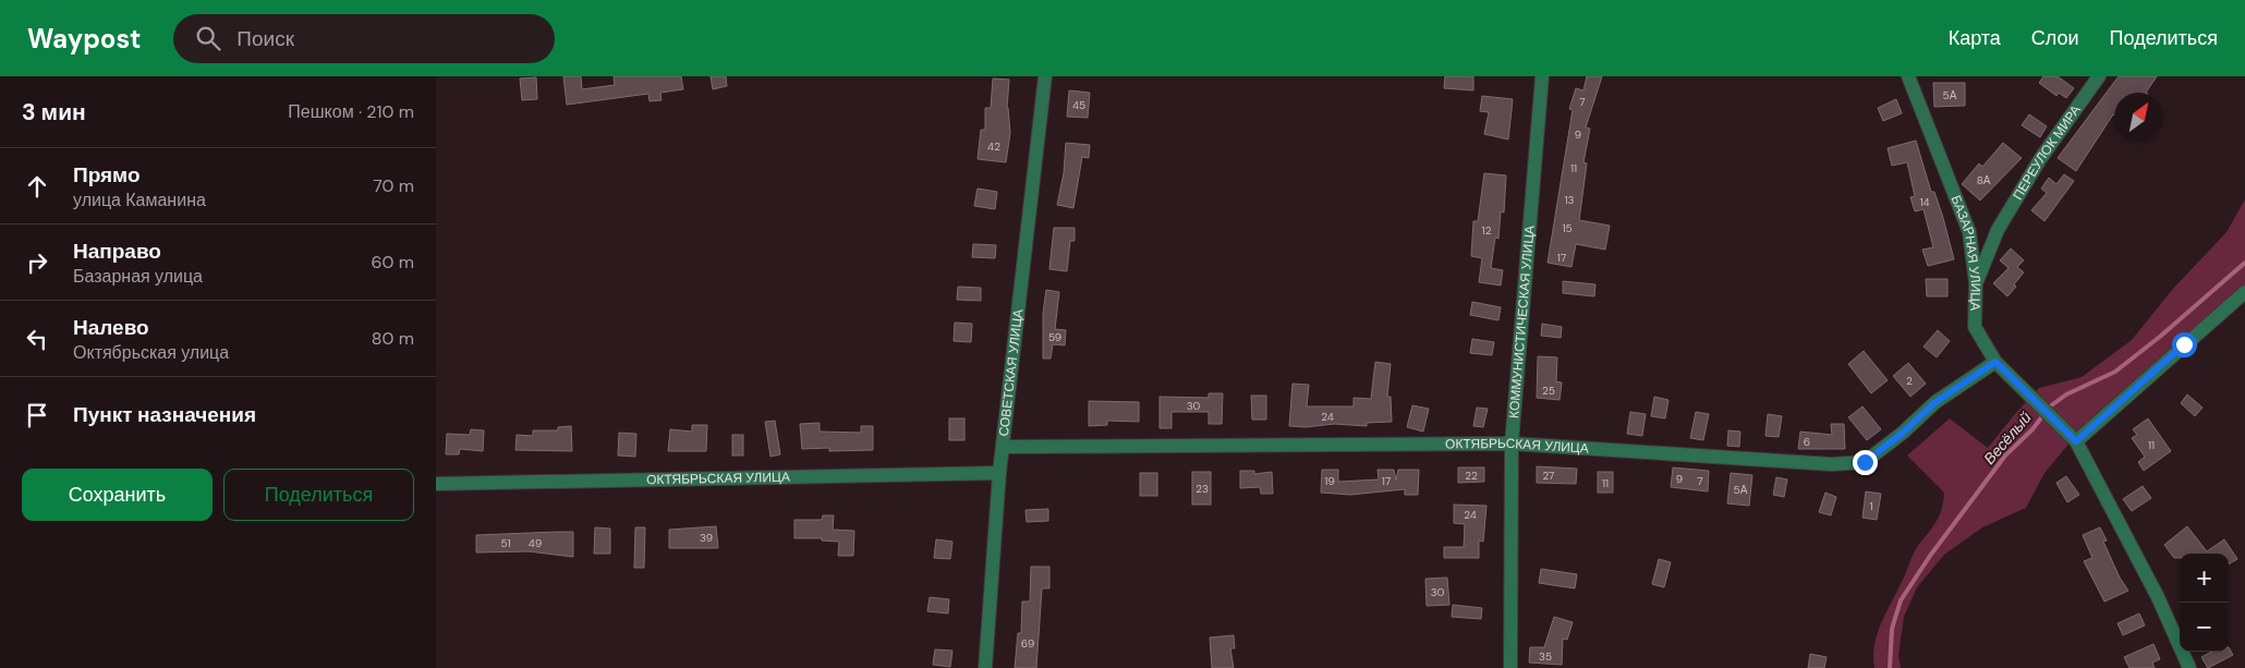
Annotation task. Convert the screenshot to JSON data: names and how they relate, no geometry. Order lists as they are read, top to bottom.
{
  "streets": {
    "street": [
      "ПЕРЕУЛОК МИРА",
      "БАЗАРНАЯ УЛИЦА",
      "КОММУНИСТИЧЕСКАЯ УЛИЦА",
      "СОВЕТСКАЯ УЛИЦА",
      "ОКТЯБРЬСКАЯ УЛИЦА"
    ]
  },
  "crossings": [
    ["ПЕРЕУЛОК МИРА", "БАЗАРНАЯ УЛИЦА"],
    ["БАЗАРНАЯ УЛИЦА", "ОКТЯБРЬСКАЯ УЛИЦА"],
    ["КОММУНИСТИЧЕСКАЯ УЛИЦА", "ОКТЯБРЬСКАЯ УЛИЦА"],
    ["СОВЕТСКАЯ УЛИЦА", "ОКТЯБРЬСКАЯ УЛИЦА"]
  ],
  "water": ["Весёлый"],
  "house_numbers": [
    "5А",
    "7",
    "45",
    "9",
    "42",
    "11",
    "8А",
    "13",
    "14",
    "15",
    "12",
    "17",
    "59",
    "2",
    "25",
    "30",
    "24",
    "6",
    "11",
    "22",
    "27",
    "9",
    "19",
    "17",
    "7",
    "11",
    "23",
    "5А",
    "1",
    "24",
    "39",
    "51",
    "49",
    "30",
    "69",
    "35"
  ],
  "north": "top right",
  "page": {
    "header": "Waypost",
    "search": "Поиск",
    "nav": ["Карта", "Слои", "Поделиться"],
    "heading": ["3 мин", "Пешком · 210 m"],
    "list": [
      ["Прямо", "улица Каманина", "70 m"],
      ["Направо", "Базарная улица", "60 m"],
      ["Налево", "Октябрьская улица", "80 m"],
      "Пункт назначения"
    ],
    "buttons": ["Сохранить", "Поделиться"],
    "map_buttons": ["+", "−"]
  }
}
